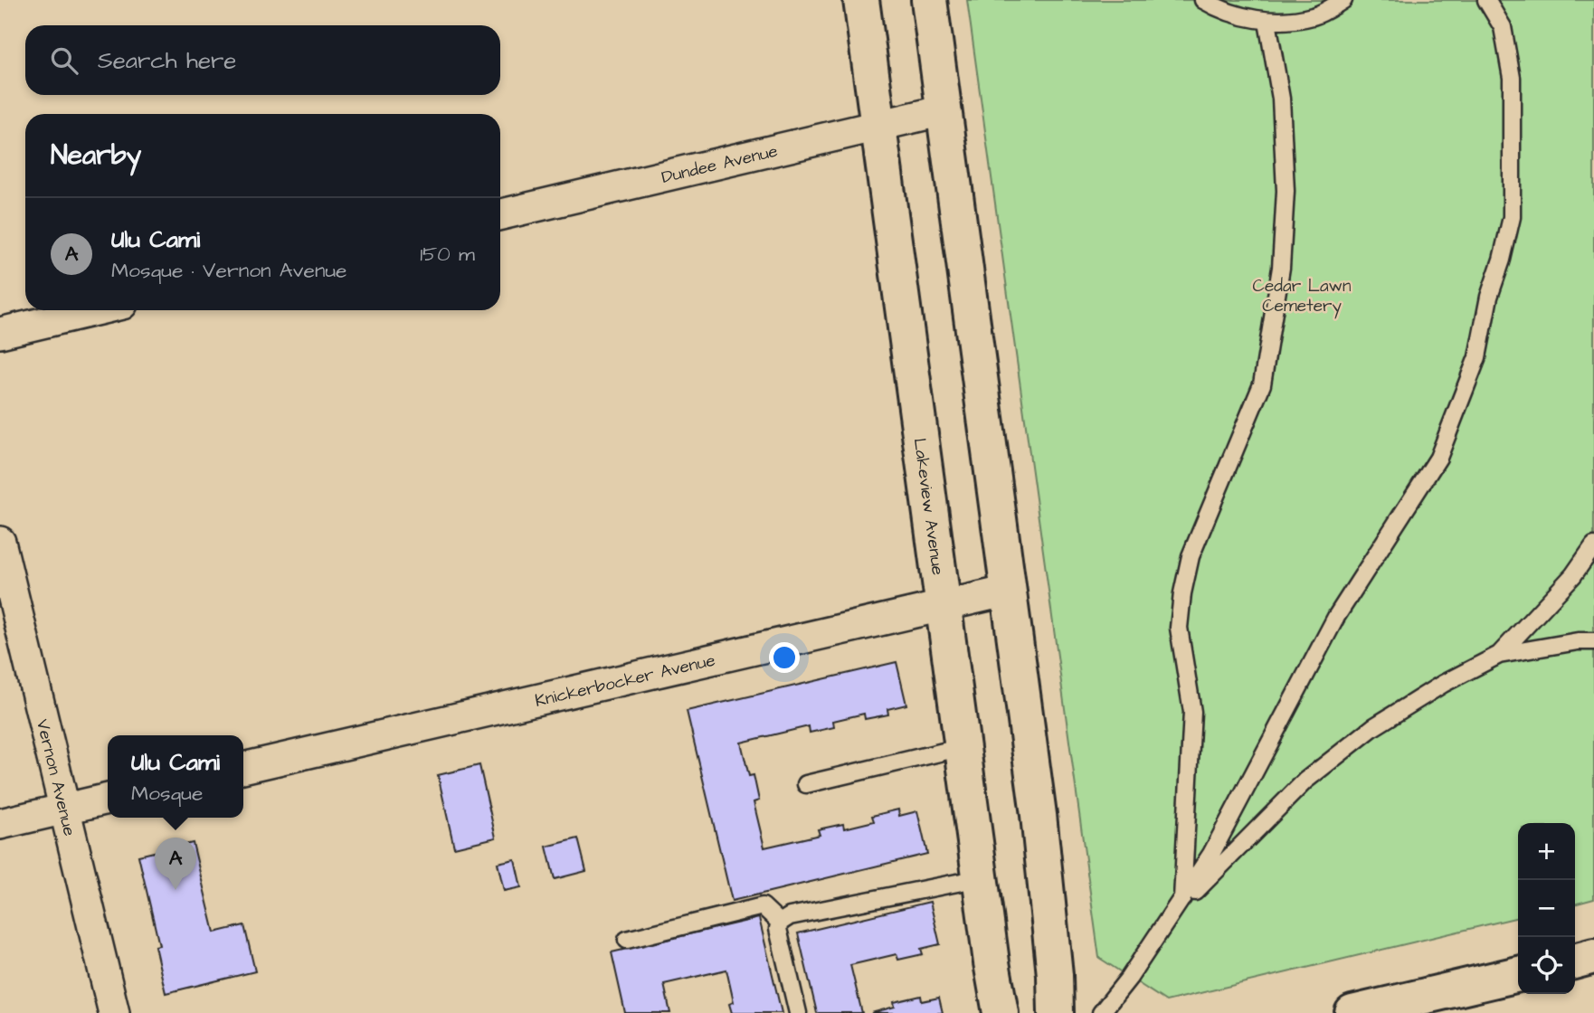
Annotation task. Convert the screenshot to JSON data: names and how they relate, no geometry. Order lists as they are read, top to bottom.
{
  "streets": {
    "main road": ["Lakeview Avenue"],
    "street": ["Dundee Avenue", "Knickerbocker Avenue", "Vernon Avenue"]
  },
  "crossings": [
    ["Dundee Avenue", "Lakeview Avenue"],
    ["Lakeview Avenue", "Knickerbocker Avenue"]
  ],
  "parks": ["Cedar Lawn Cemetery"],
  "page": {
    "search": "Search here",
    "heading": "Nearby",
    "list": [
      {
        "mark": "A",
        "name": "Ulu Cami",
        "note": "Mosque · Vernon Avenue",
        "value": "150 m"
      }
    ],
    "popup": ["Ulu Cami", "Mosque"],
    "map_buttons": ["+", "−"],
    "pins": "A"
  }
}
